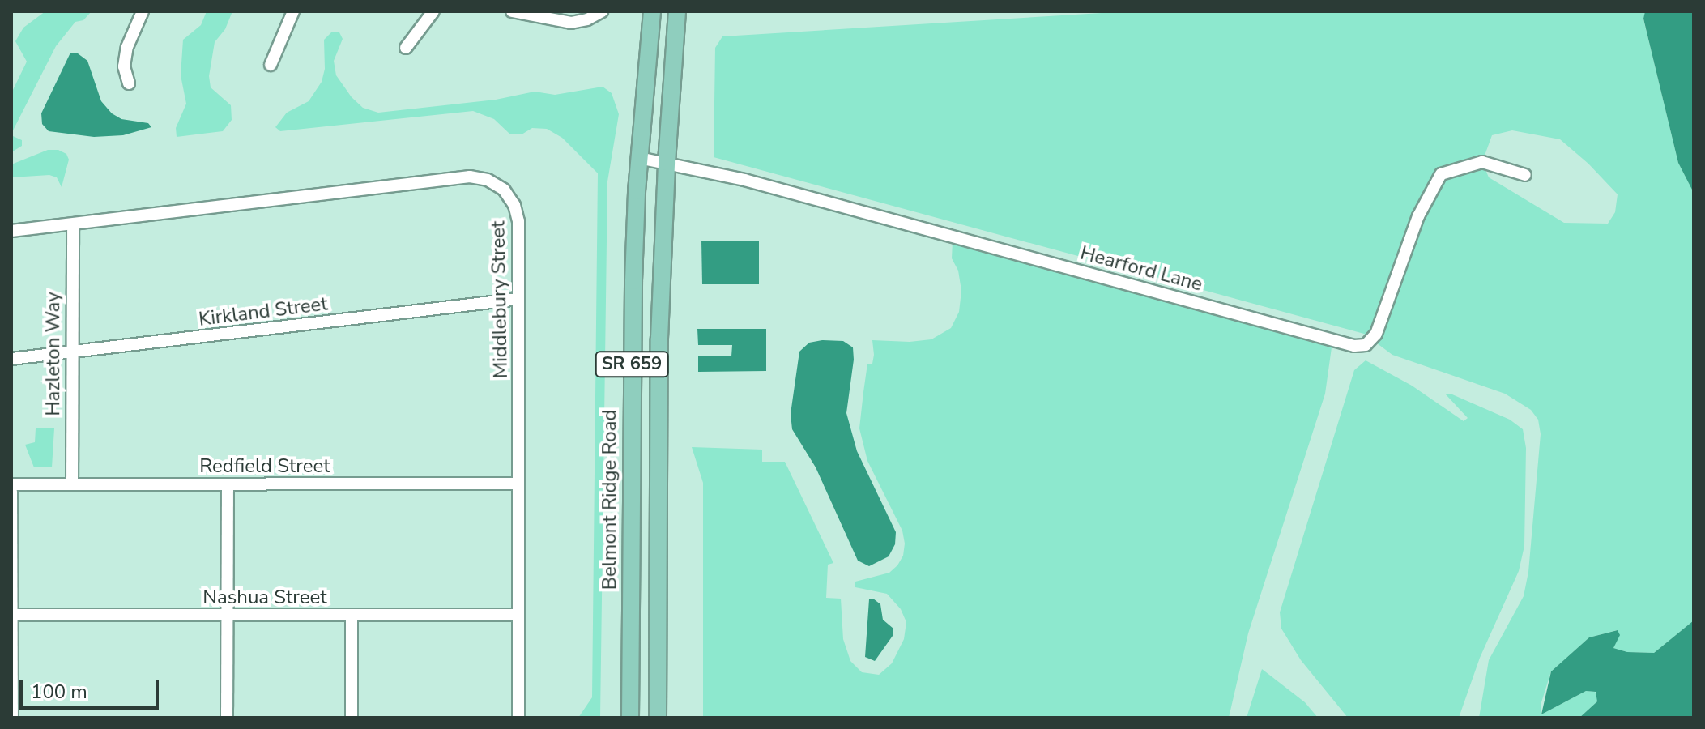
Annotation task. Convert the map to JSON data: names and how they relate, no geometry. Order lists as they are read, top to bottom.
{
  "streets": {
    "main road": ["SR 659", "Belmont Ridge Road"],
    "street": [
      "Hearford Lane",
      "Middlebury Street",
      "Kirkland Street",
      "Hazleton Way",
      "Redfield Street",
      "Nashua Street"
    ]
  },
  "crossings": [
    ["Hearford Lane", "SR 659"],
    ["Hearford Lane", "Belmont Ridge Road"],
    ["Middlebury Street", "Kirkland Street"],
    ["Middlebury Street", "Hazleton Way"],
    ["Middlebury Street", "Redfield Street"],
    ["Middlebury Street", "Nashua Street"],
    ["Kirkland Street", "Hazleton Way"],
    ["Hazleton Way", "Redfield Street"]
  ],
  "scale_bar": "100 m"
}
